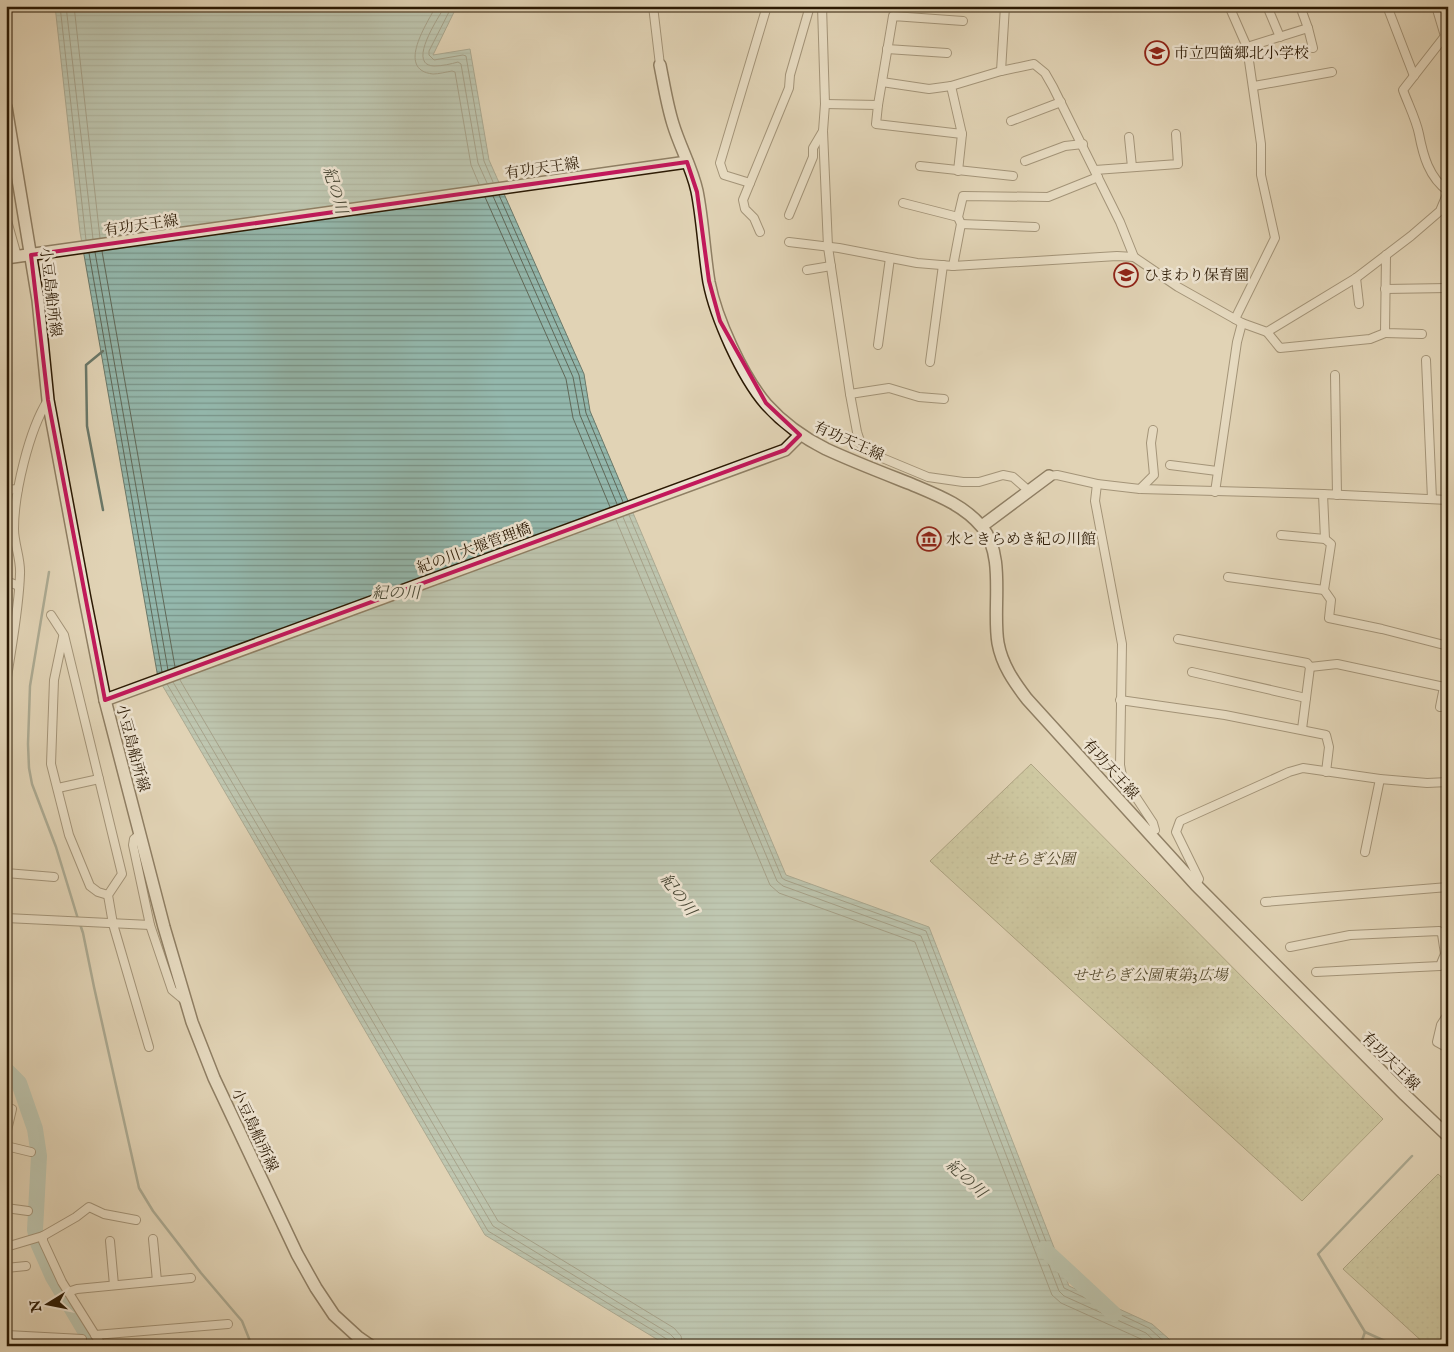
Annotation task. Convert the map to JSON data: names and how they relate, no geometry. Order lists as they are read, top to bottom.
{
  "streets": {
    "main road": ["有功天王線", "小豆島船所線", "紀の川大堰管理橋"]
  },
  "crossings": [
    ["有功天王線", "小豆島船所線"],
    ["有功天王線", "紀の川大堰管理橋"],
    ["小豆島船所線", "紀の川大堰管理橋"]
  ],
  "water": ["紀の川"],
  "parks": ["せせらぎ公園", "せせらぎ公園東第3広場"],
  "places": {
    "school or university": ["市立四箇郷北小学校", "ひまわり保育園"],
    "museum": ["水ときらめき紀の川館"]
  },
  "north": "left"
}
